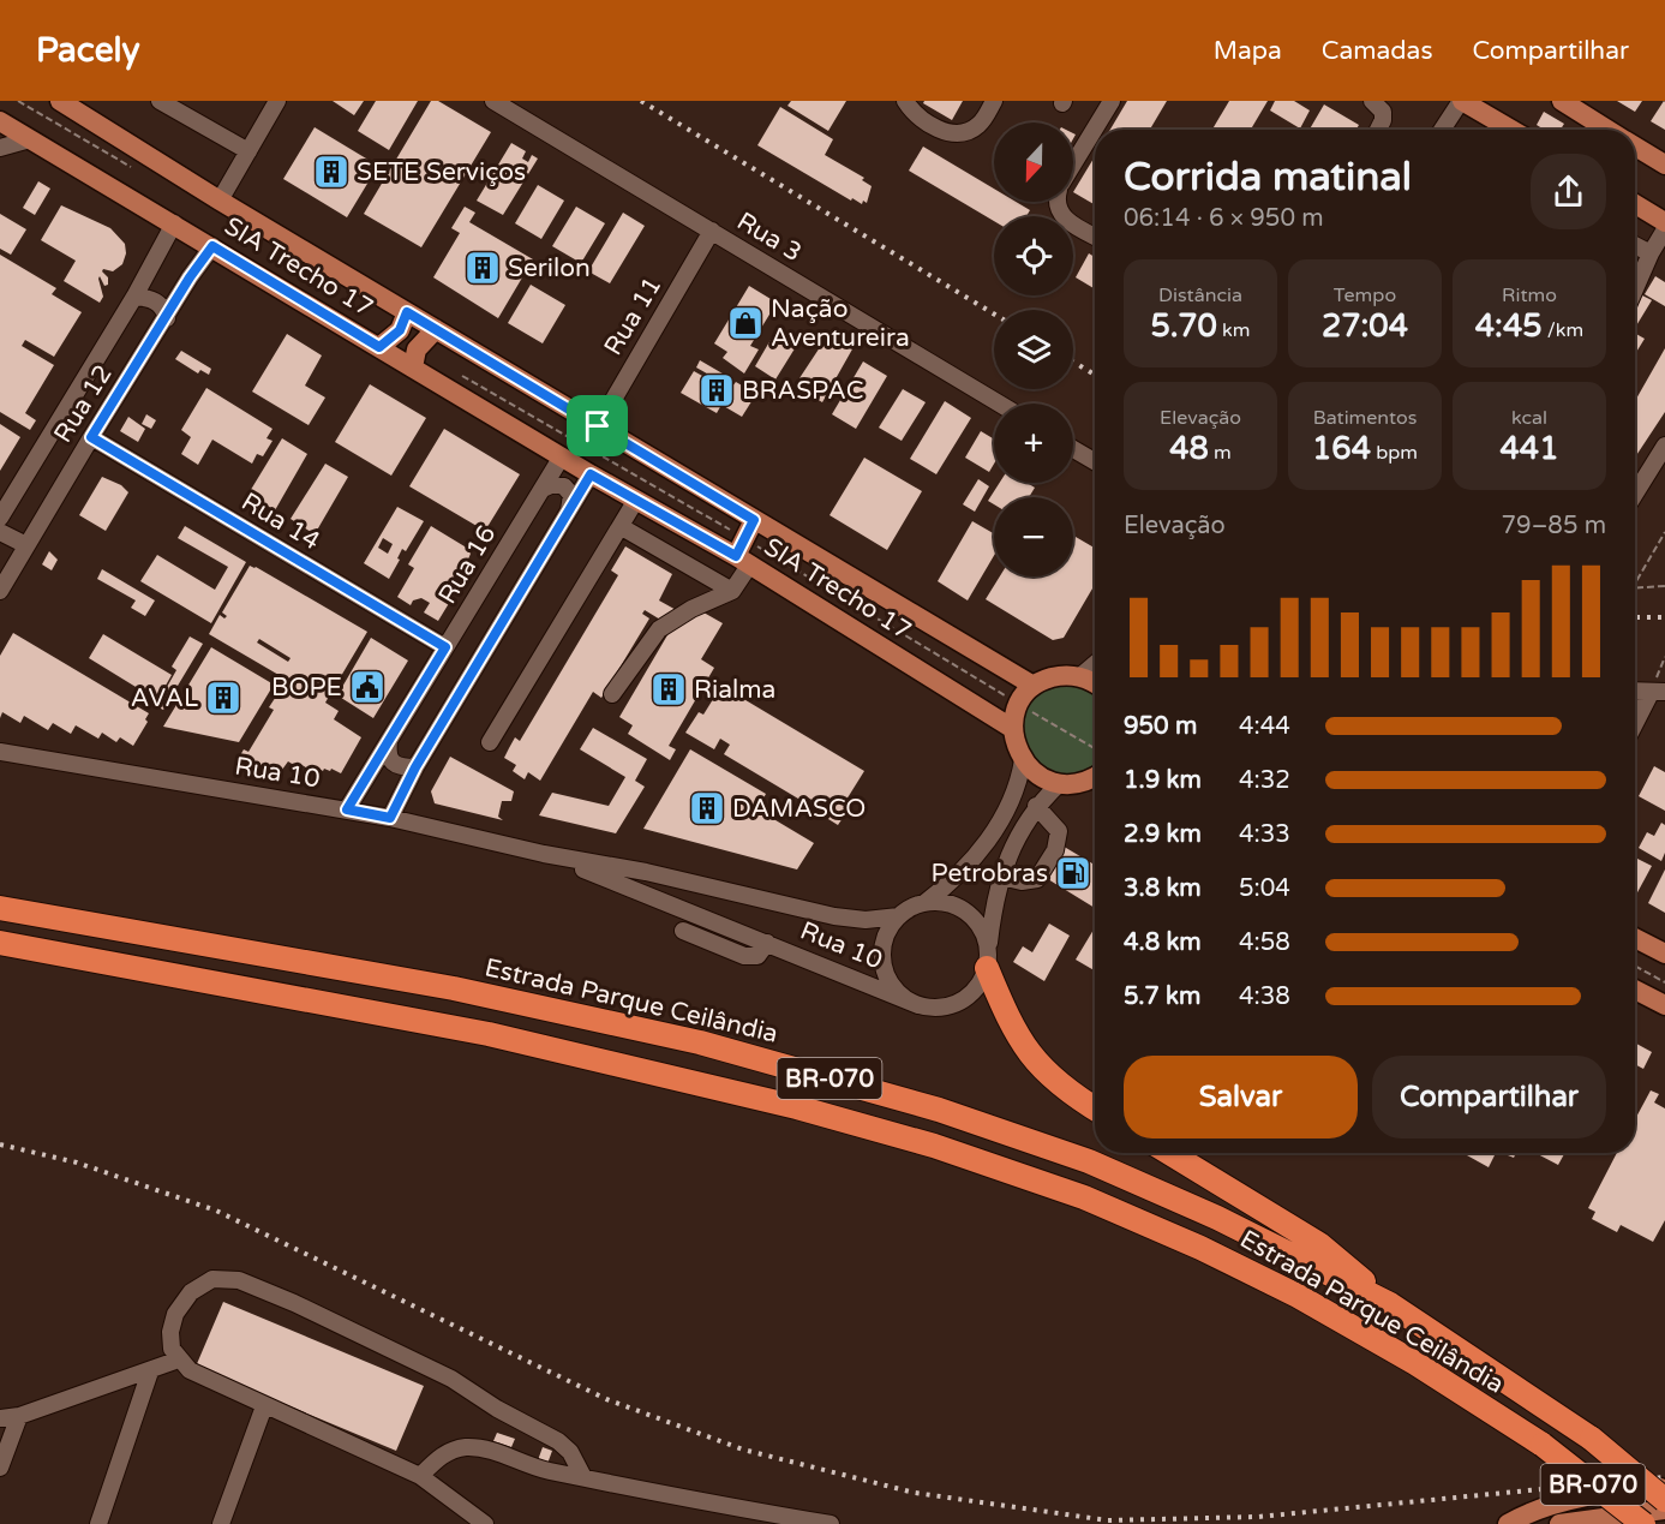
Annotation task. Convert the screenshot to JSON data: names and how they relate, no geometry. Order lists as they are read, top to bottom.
{
  "streets": {
    "highway": ["Estrada Parque Ceilândia", "BR-070"],
    "main road": ["SIA Trecho 17"],
    "street": [
      "Rua 3",
      "Rua 11",
      "Rua 12",
      "Rua 14",
      "Rua 16",
      "Rua 10"
    ]
  },
  "crossings": [
    ["Rua 3", "Rua 11"],
    ["SIA Trecho 17", "Rua 11"],
    ["SIA Trecho 17", "Rua 12"],
    ["SIA Trecho 17", "Rua 16"],
    ["Rua 12", "Rua 14"],
    ["Rua 14", "Rua 16"],
    ["Rua 16", "Rua 10"]
  ],
  "places": {
    "building": [
      "SETE Serviços",
      "Serilon",
      "BRASPAC",
      "Rialma",
      "AVAL",
      "DAMASCO"
    ],
    "shop": ["Nação Aventureira"],
    "public building": ["BOPE"],
    "fuel station": ["Petrobras"]
  },
  "north": "bottom",
  "page": {
    "header": "Pacely",
    "nav": ["Mapa", "Camadas", "Compartilhar"],
    "map_buttons": ["+", "−"],
    "heading": ["Corrida matinal", "06:14 · 6 × 950 m"],
    "stats": [
      ["Distância", "5.70 km"],
      ["Tempo", "27:04"],
      ["Ritmo", "4:45 /km"],
      ["Elevação", "48 m"],
      ["Batimentos", "164 bpm"],
      ["kcal", "441"]
    ],
    "chart": ["Elevação", "79–85 m"],
    "list": [
      {
        "name": "950 m",
        "note": "4:44"
      },
      {
        "name": "1.9 km",
        "note": "4:32"
      },
      {
        "name": "2.9 km",
        "note": "4:33"
      },
      {
        "name": "3.8 km",
        "note": "5:04"
      },
      {
        "name": "4.8 km",
        "note": "4:58"
      },
      {
        "name": "5.7 km",
        "note": "4:38"
      }
    ],
    "buttons": ["Salvar", "Compartilhar"]
  }
}
